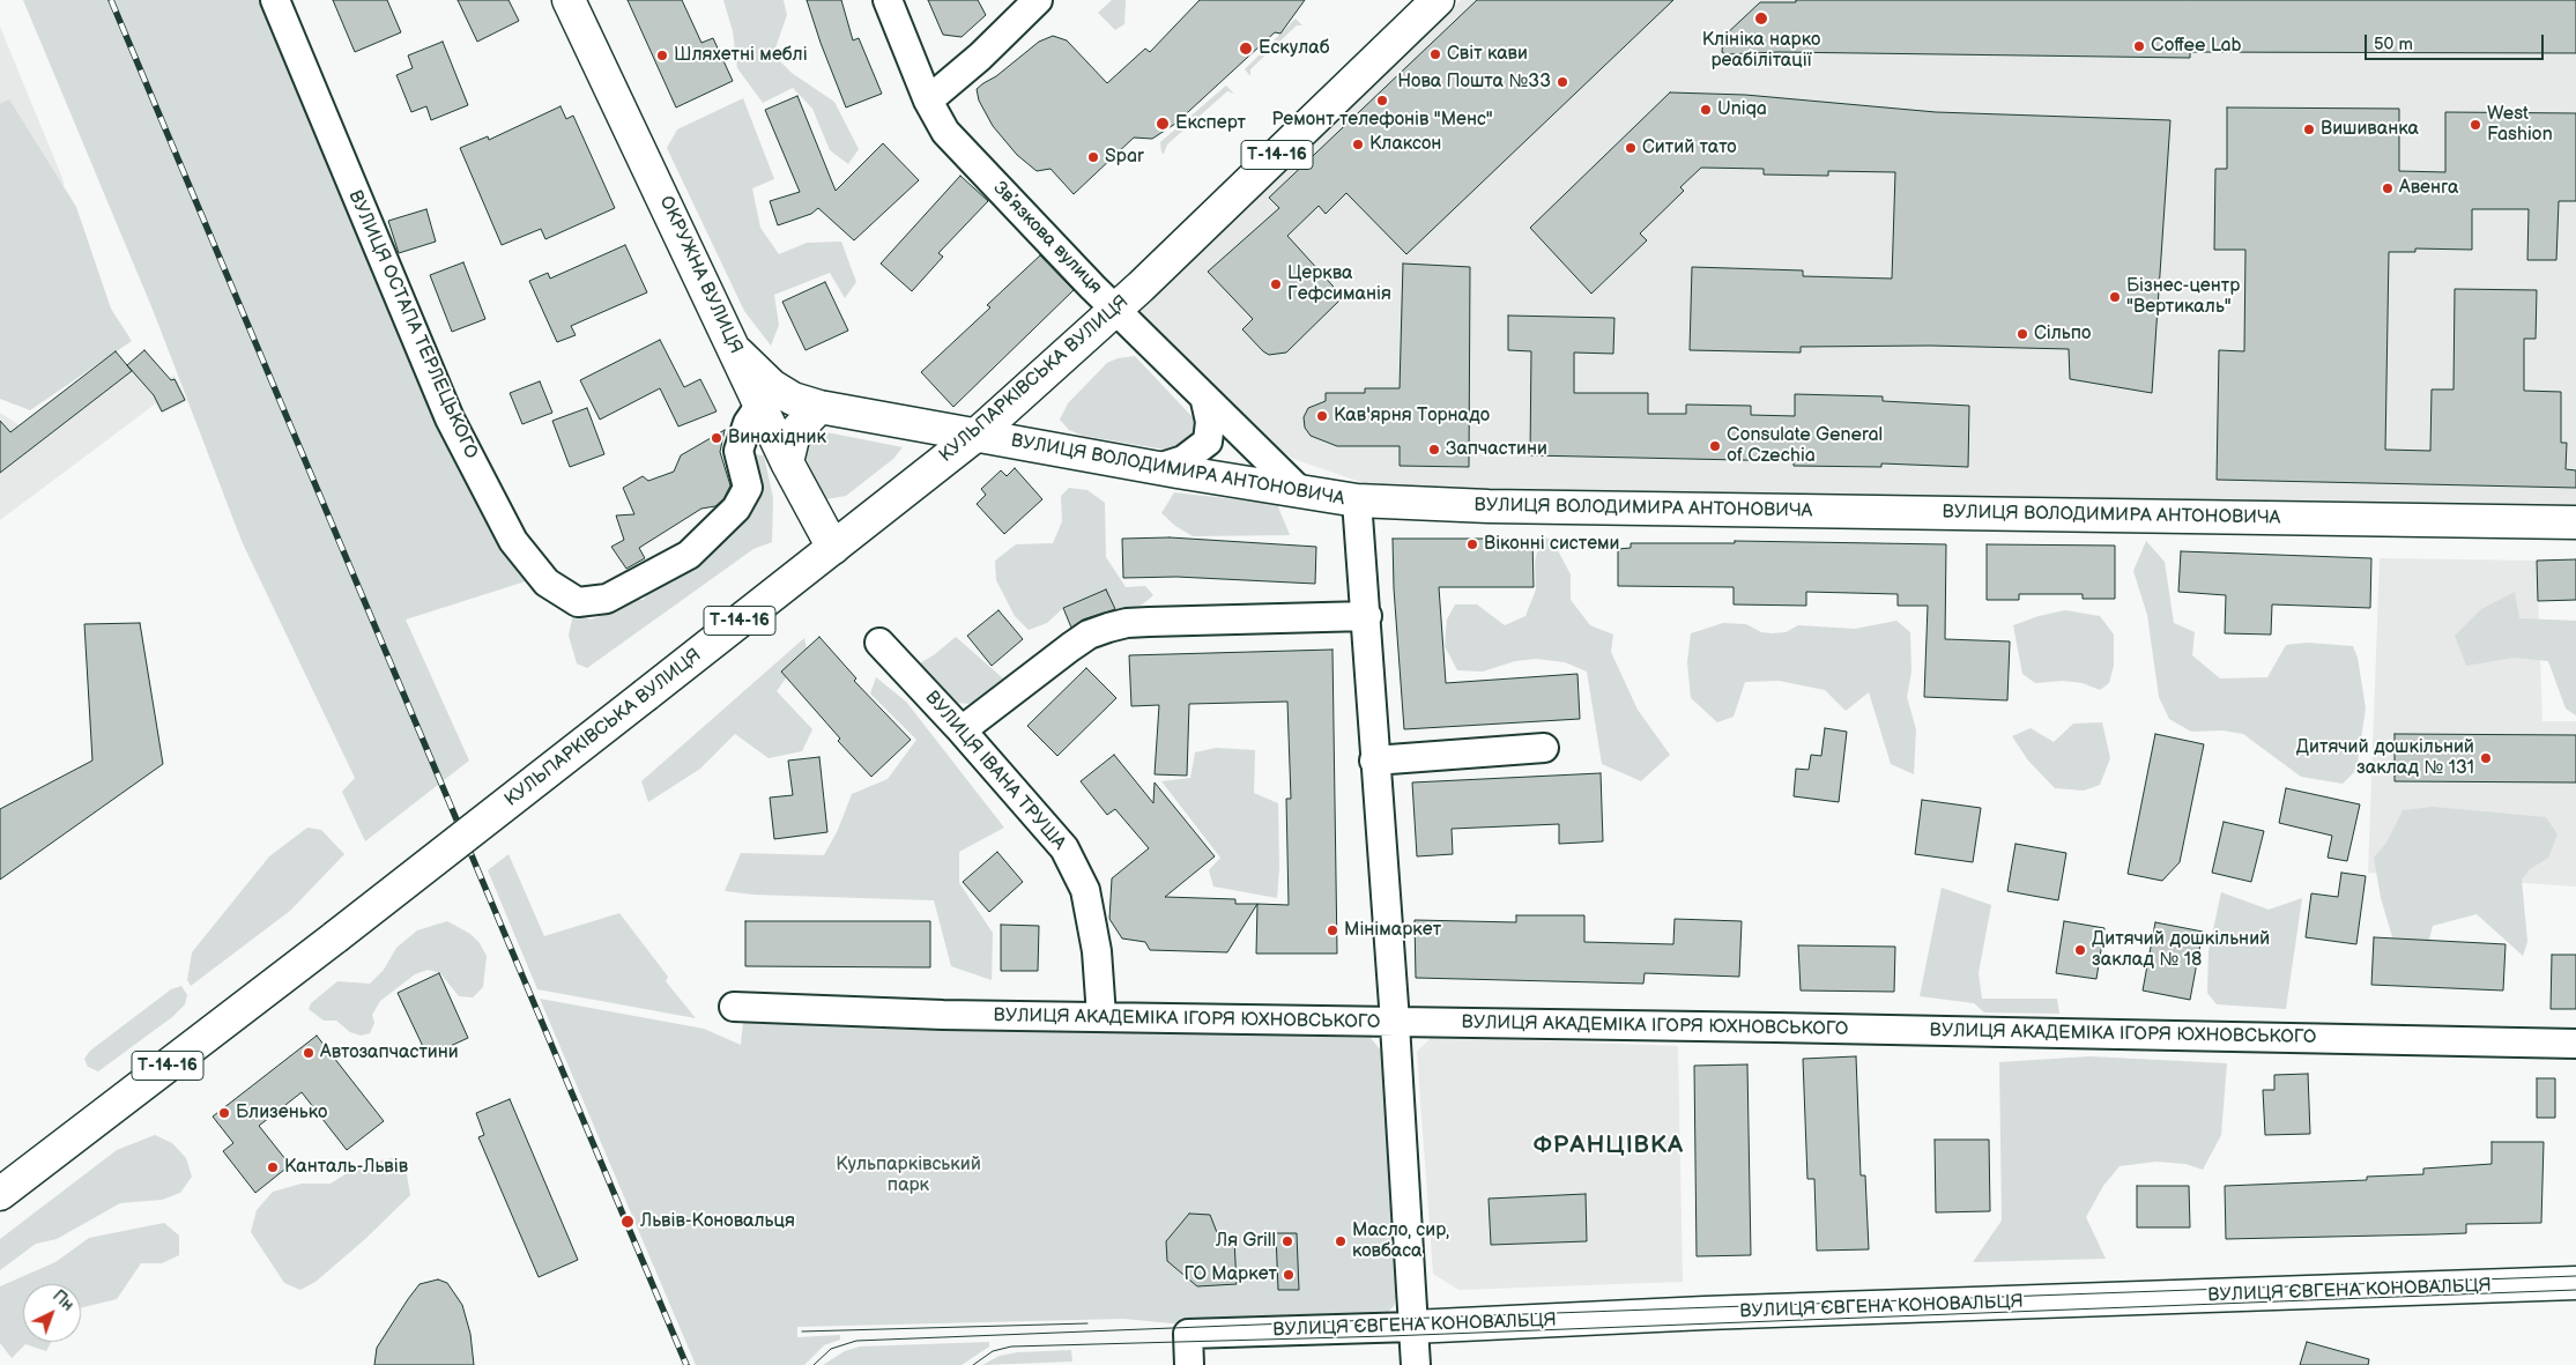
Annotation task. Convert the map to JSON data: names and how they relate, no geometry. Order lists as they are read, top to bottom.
{
  "streets": {
    "main road": [
      "Т-14-16",
      "ОКРУЖНА ВУЛИЦЯ",
      "КУЛЬПАРКІВСЬКА ВУЛИЦЯ",
      "ВУЛИЦЯ ВОЛОДИМИРА АНТОНОВИЧА",
      "ВУЛИЦЯ ЄВГЕНА КОНОВАЛЬЦЯ"
    ],
    "street": [
      "Звʼязкова вулиця",
      "ВУЛИЦЯ ОСТАПА ТЕРЛЕЦЬКОГО",
      "ВУЛИЦЯ ІВАНА ТРУША",
      "ВУЛИЦЯ АКАДЕМІКА ІГОРЯ ЮХНОВСЬКОГО"
    ]
  },
  "crossings": [
    ["Звʼязкова вулиця", "КУЛЬПАРКІВСЬКА ВУЛИЦЯ"],
    ["Звʼязкова вулиця", "ВУЛИЦЯ ВОЛОДИМИРА АНТОНОВИЧА"],
    ["ОКРУЖНА ВУЛИЦЯ", "ВУЛИЦЯ ОСТАПА ТЕРЛЕЦЬКОГО"],
    ["ОКРУЖНА ВУЛИЦЯ", "КУЛЬПАРКІВСЬКА ВУЛИЦЯ"],
    ["ОКРУЖНА ВУЛИЦЯ", "ВУЛИЦЯ ВОЛОДИМИРА АНТОНОВИЧА"],
    ["КУЛЬПАРКІВСЬКА ВУЛИЦЯ", "ВУЛИЦЯ ВОЛОДИМИРА АНТОНОВИЧА"],
    ["ВУЛИЦЯ ІВАНА ТРУША", "ВУЛИЦЯ АКАДЕМІКА ІГОРЯ ЮХНОВСЬКОГО"]
  ],
  "districts": ["ФРАНЦІВКА"],
  "parks": ["Кульпарківський парк"],
  "places": [
    "Клініка нарко реабілітації",
    "Coffee Lab",
    "Ескулаб",
    "Світ кави",
    "Шляхетні меблі",
    "Нова Пошта №33",
    "Ремонт телефонів \"Менс\"",
    "Uniqa",
    "Експерт",
    "West Fashion",
    "Вишиванка",
    "Клаксон",
    "Ситий тато",
    "Spar",
    "Авенга",
    "Церква Гефсиманія",
    "Бізнес-центр \"Вертикаль\"",
    "Сільпо",
    "Кав'ярня Торнадо",
    "Винахідник",
    "Consulate General of Czechia",
    "Запчастини",
    "Віконні системи",
    "Дитячий дошкільний заклад № 131",
    "Мінімаркет",
    "Дитячий дошкільний заклад № 18",
    "Автозапчастини",
    "Близенько",
    "Канталь-Львів",
    "Львів-Коновальця",
    "Ля Grill",
    "Масло, сир, ковбаса",
    "ГО Маркет"
  ],
  "scale_bar": "50 m",
  "north": "top right"
}
